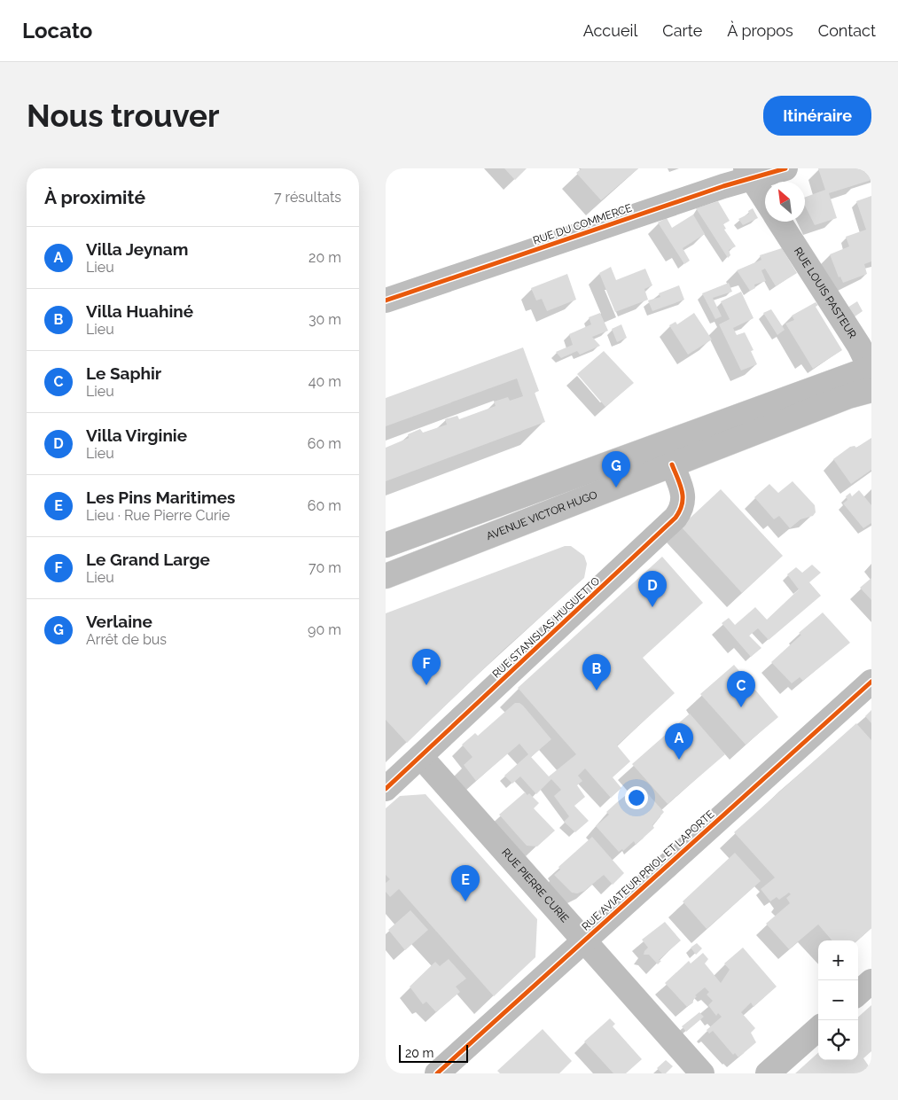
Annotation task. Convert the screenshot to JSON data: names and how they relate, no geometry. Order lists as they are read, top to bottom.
{
  "streets": {
    "street": [
      "RUE DU COMMERCE",
      "RUE LOUIS PASTEUR",
      "AVENUE VICTOR HUGO",
      "RUE STANISLAS HUGUETTO",
      "RUE AVIATEUR PRIOL ET LAPORTE",
      "RUE PIERRE CURIE"
    ]
  },
  "crossings": [
    ["RUE LOUIS PASTEUR", "AVENUE VICTOR HUGO"],
    ["AVENUE VICTOR HUGO", "RUE STANISLAS HUGUETTO"],
    ["RUE STANISLAS HUGUETTO", "RUE PIERRE CURIE"],
    ["RUE AVIATEUR PRIOL ET LAPORTE", "RUE PIERRE CURIE"]
  ],
  "scale_bar": "20 m",
  "north": "top left",
  "page": {
    "header": "Locato",
    "nav": [
      "Accueil",
      "Carte",
      "À propos",
      "Contact"
    ],
    "buttons": "Itinéraire",
    "title": "Nous trouver",
    "heading": ["À proximité", "7 résultats"],
    "list": [
      {
        "mark": "A",
        "name": "Villa Jeynam",
        "note": "Lieu",
        "value": "20 m"
      },
      {
        "mark": "B",
        "name": "Villa Huahiné",
        "note": "Lieu",
        "value": "30 m"
      },
      {
        "mark": "C",
        "name": "Le Saphir",
        "note": "Lieu",
        "value": "40 m"
      },
      {
        "mark": "D",
        "name": "Villa Virginie",
        "note": "Lieu",
        "value": "60 m"
      },
      {
        "mark": "E",
        "name": "Les Pins Maritimes",
        "note": "Lieu · Rue Pierre Curie",
        "value": "60 m"
      },
      {
        "mark": "F",
        "name": "Le Grand Large",
        "note": "Lieu",
        "value": "70 m"
      },
      {
        "mark": "G",
        "name": "Verlaine",
        "note": "Arrêt de bus",
        "value": "90 m"
      }
    ],
    "pins": [
      "G",
      "D",
      "F",
      "B",
      "C",
      "A",
      "E"
    ],
    "map_buttons": ["+", "−"],
    "scale": "20 m"
  }
}
